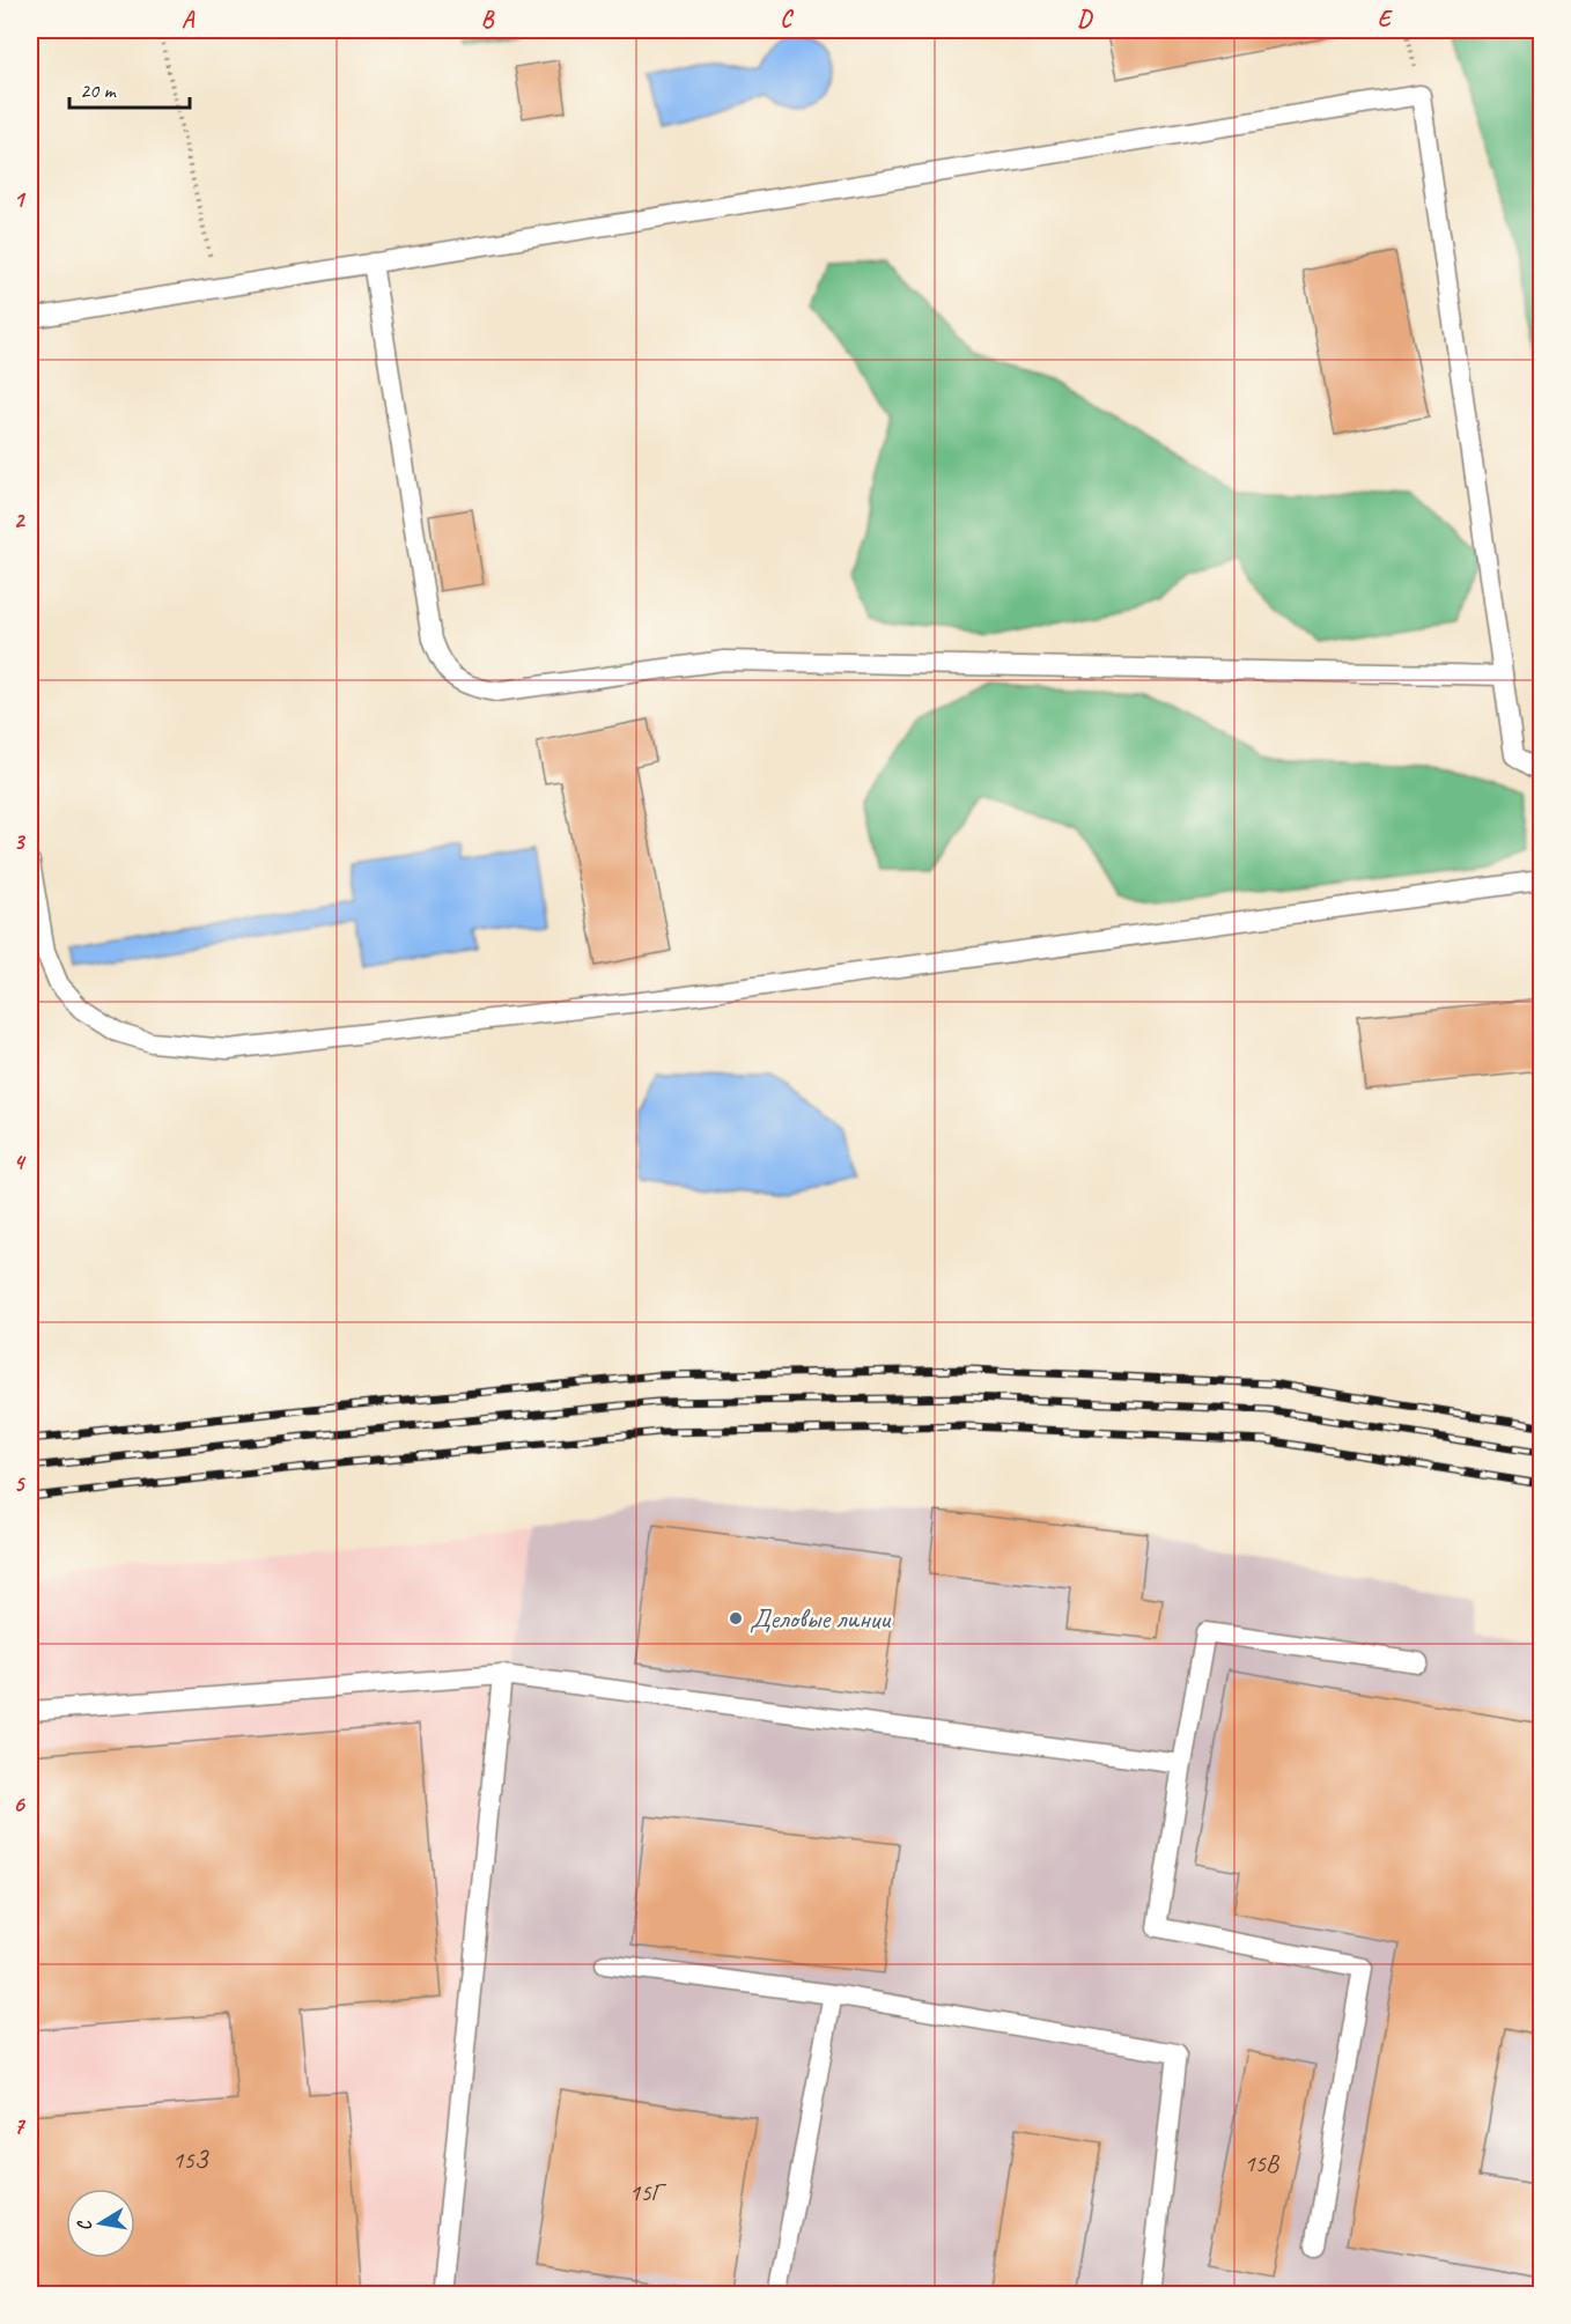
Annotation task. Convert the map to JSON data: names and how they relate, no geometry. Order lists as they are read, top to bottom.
{
  "places": ["Деловые линии"],
  "house_numbers": ["15З", "15В", "15Г"],
  "scale_bar": "20 m",
  "north": "left",
  "grid": {
    "columns": [
      "A",
      "B",
      "C",
      "D",
      "E"
    ],
    "rows": [
      "1",
      "2",
      "3",
      "4",
      "5",
      "6",
      "7"
    ]
  }
}
